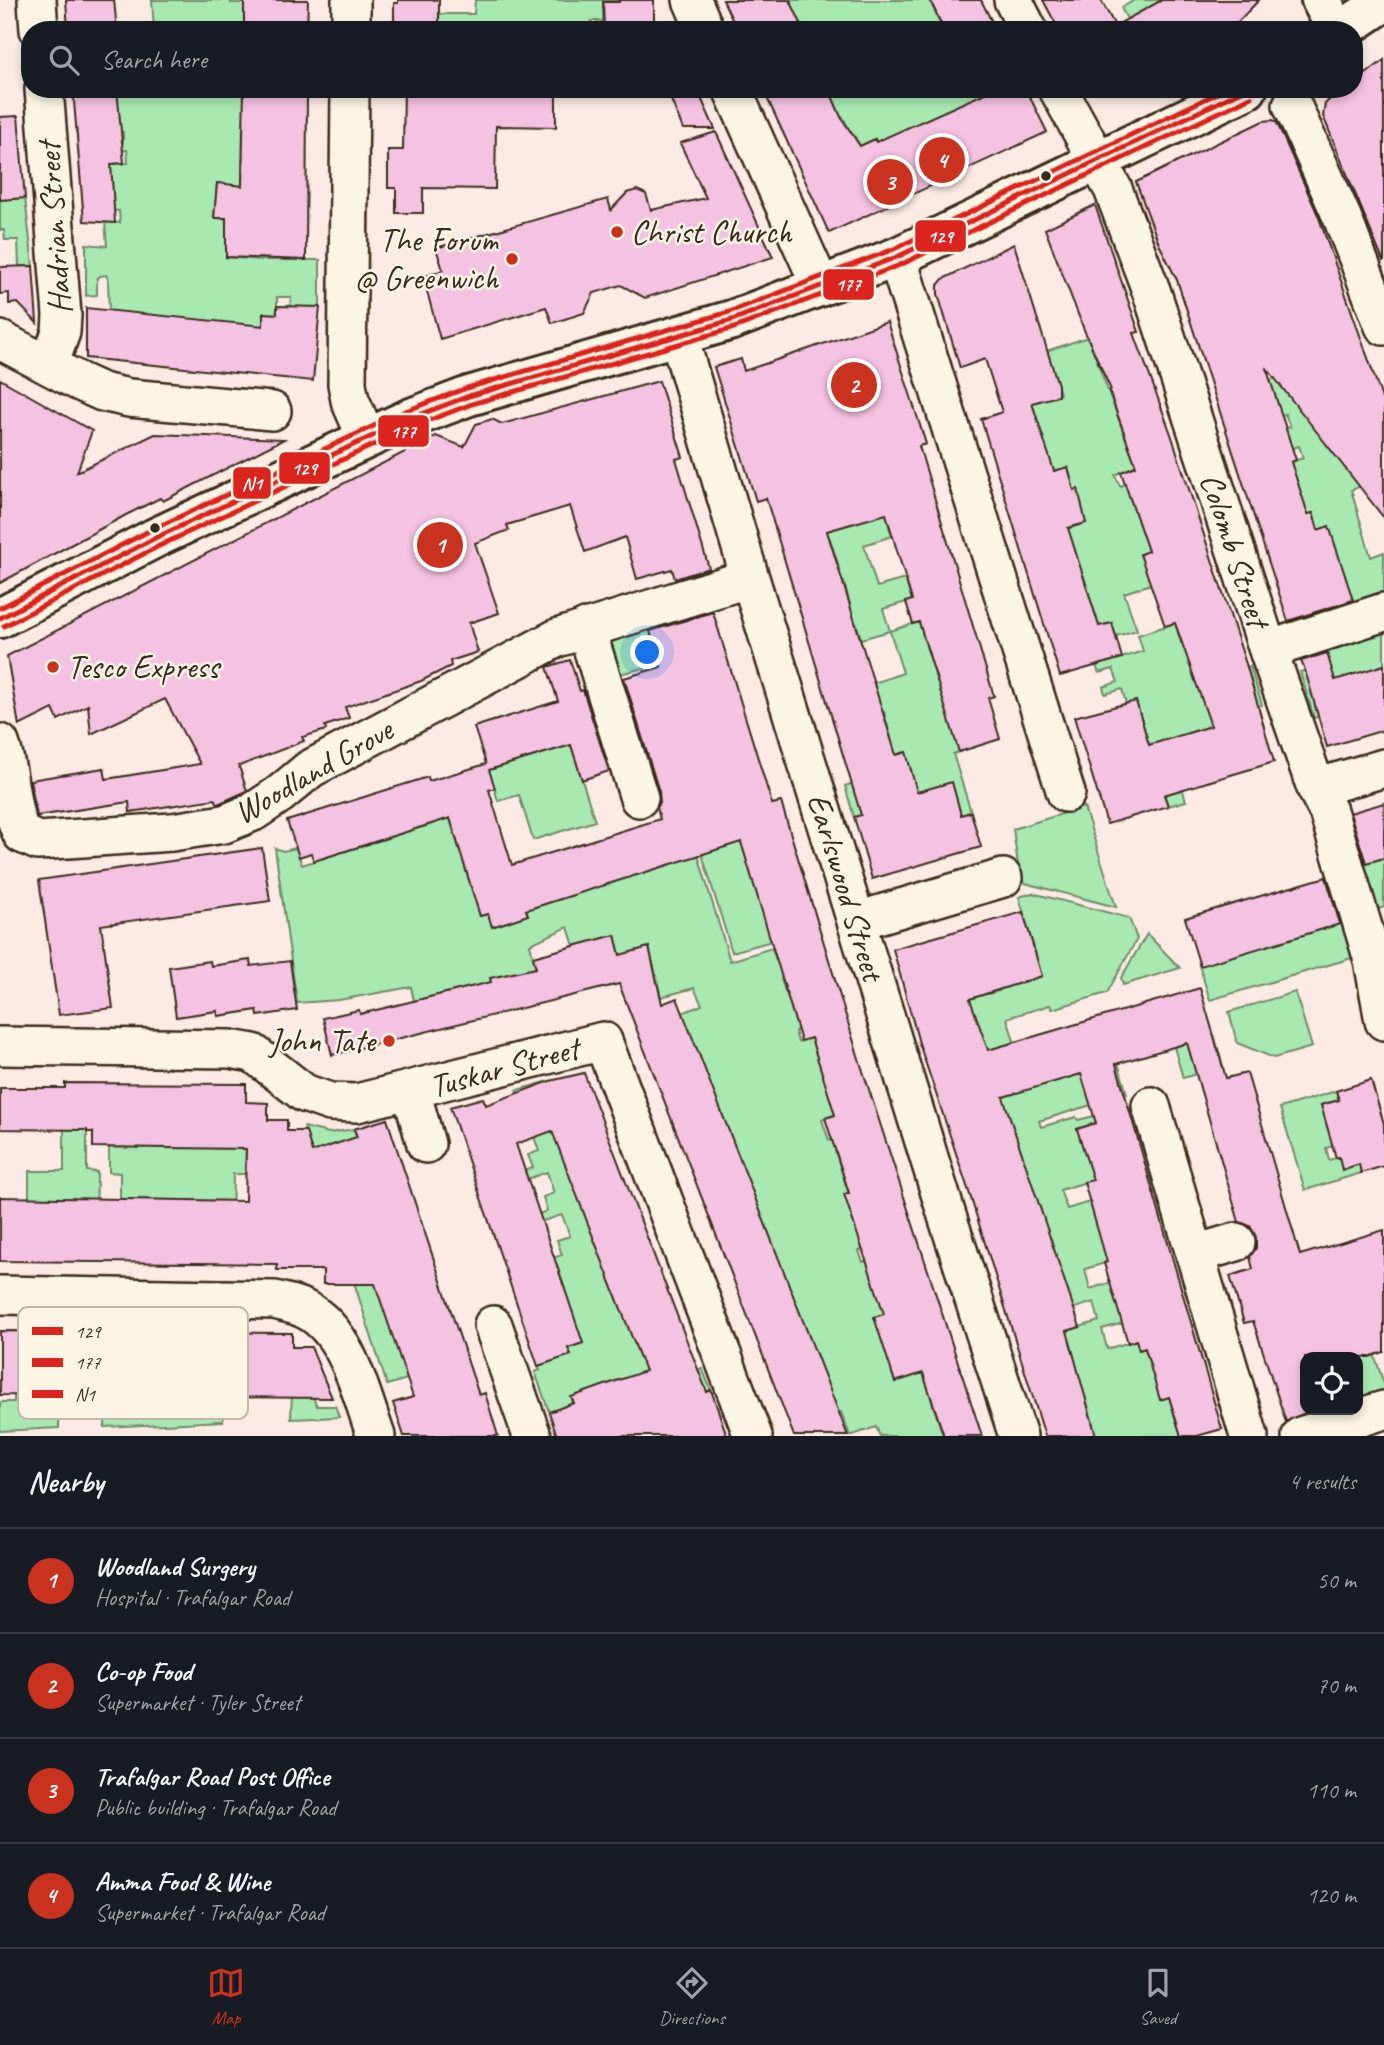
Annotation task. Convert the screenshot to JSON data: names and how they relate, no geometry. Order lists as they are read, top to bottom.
{
  "streets": {
    "street": [
      "Hadrian Street",
      "Colomb Street",
      "Woodland Grove",
      "Earlswood Street",
      "Tuskar Street"
    ]
  },
  "crossings": [
    ["Woodland Grove", "Earlswood Street"]
  ],
  "places": [
    "Christ Church",
    "The Forum @ Greenwich",
    "Tesco Express",
    "John Tate"
  ],
  "lines": ["transit line 129", "transit line 177", "transit line N1"],
  "legend": ["129", "177", "N1"],
  "page": {
    "search": "Search here",
    "pins": [
      "4",
      "3",
      "2",
      "1"
    ],
    "heading": ["Nearby", "4 results"],
    "list": [
      {
        "mark": "1",
        "name": "Woodland Surgery",
        "note": "Hospital · Trafalgar Road",
        "value": "50 m"
      },
      {
        "mark": "2",
        "name": "Co-op Food",
        "note": "Supermarket · Tyler Street",
        "value": "70 m"
      },
      {
        "mark": "3",
        "name": "Trafalgar Road Post Office",
        "note": "Public building · Trafalgar Road",
        "value": "110 m"
      },
      {
        "mark": "4",
        "name": "Amma Food & Wine",
        "note": "Supermarket · Trafalgar Road",
        "value": "120 m"
      }
    ],
    "nav": ["Map", "Directions", "Saved"]
  }
}
